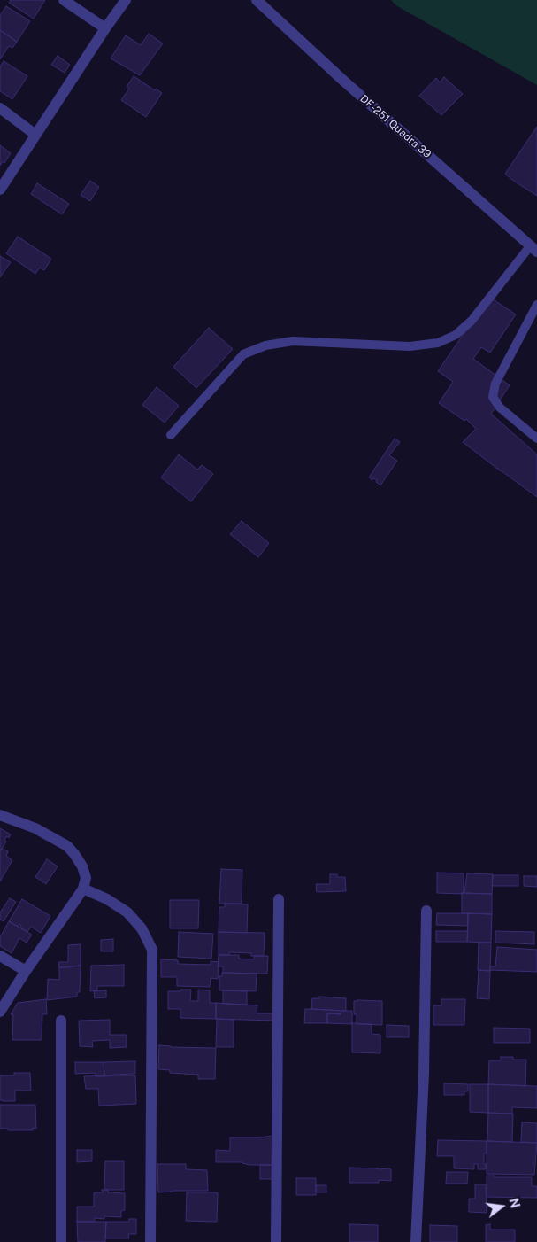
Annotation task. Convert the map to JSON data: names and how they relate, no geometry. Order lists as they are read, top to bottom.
{
  "streets": {
    "street": ["DF-251 Quadra 39"]
  },
  "north": "right"
}
